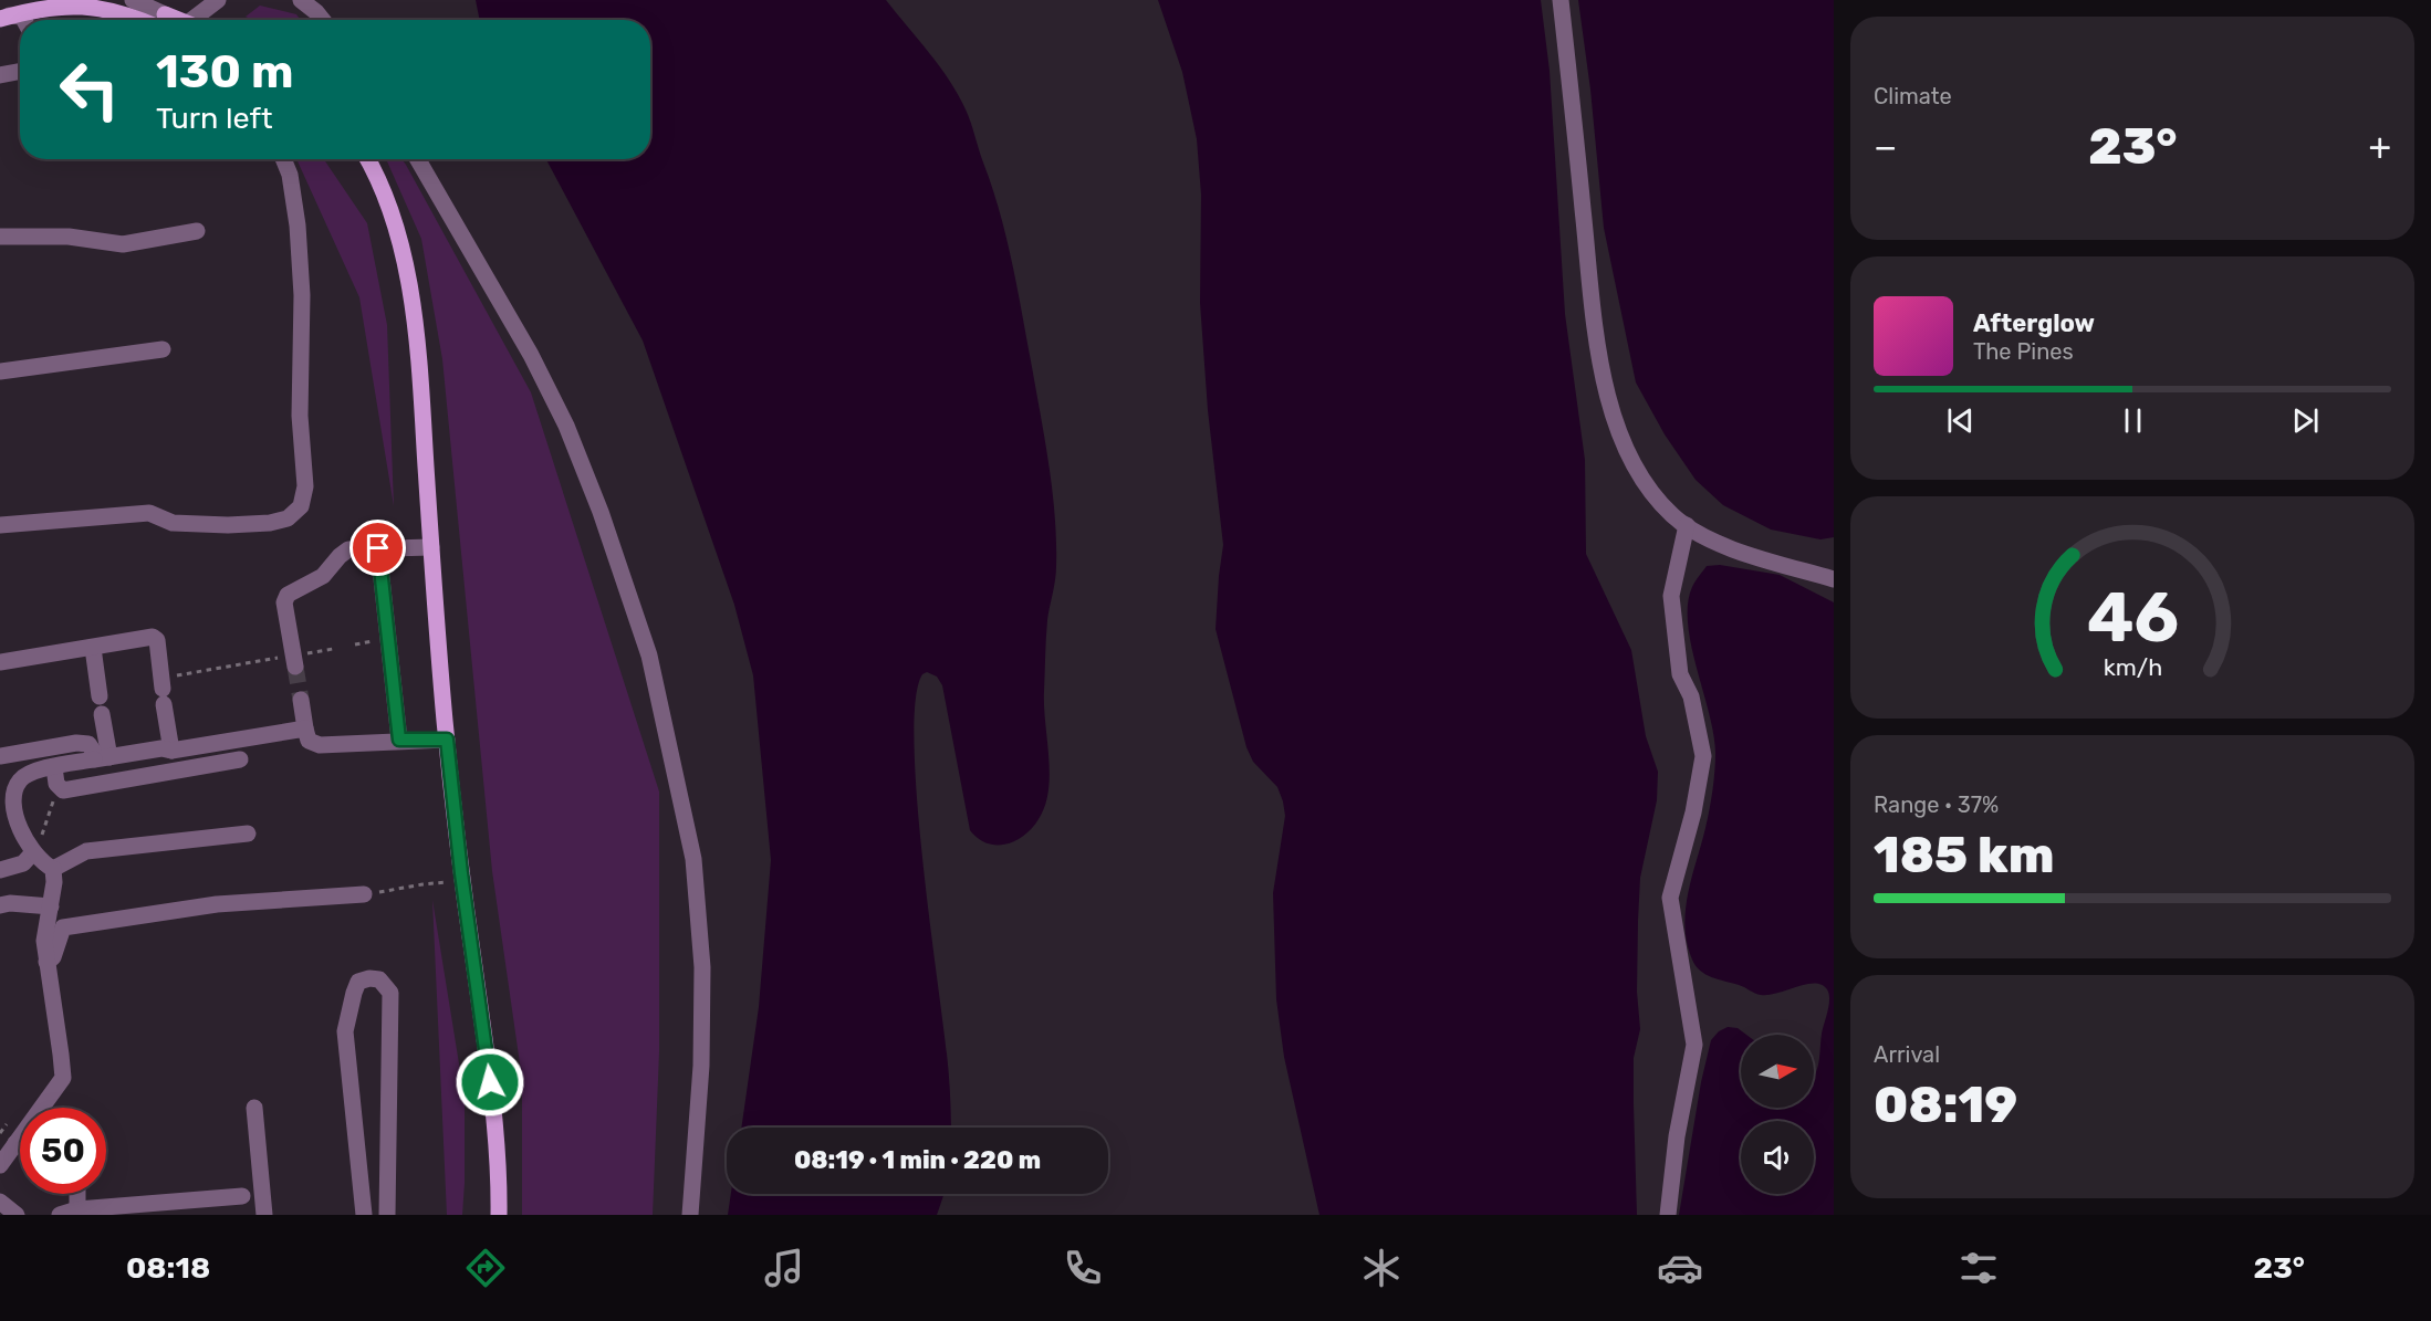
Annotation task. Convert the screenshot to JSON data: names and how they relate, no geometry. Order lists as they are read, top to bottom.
{
  "north": "right",
  "page": {
    "tile": [
      "Climate",
      ["Range · 37%", "185 km"],
      ["Arrival", "08:19"]
    ],
    "turn": ["130 m", "Turn left"],
    "heat": ["−", "23°", "+"],
    "song": ["Afterglow", "The Pines"],
    "limit": "50",
    "trip": "08:19 · 1 min · 220 m",
    "tabs": ["08:18", "23°"],
    "gauge": ["46", "km/h"]
  }
}
